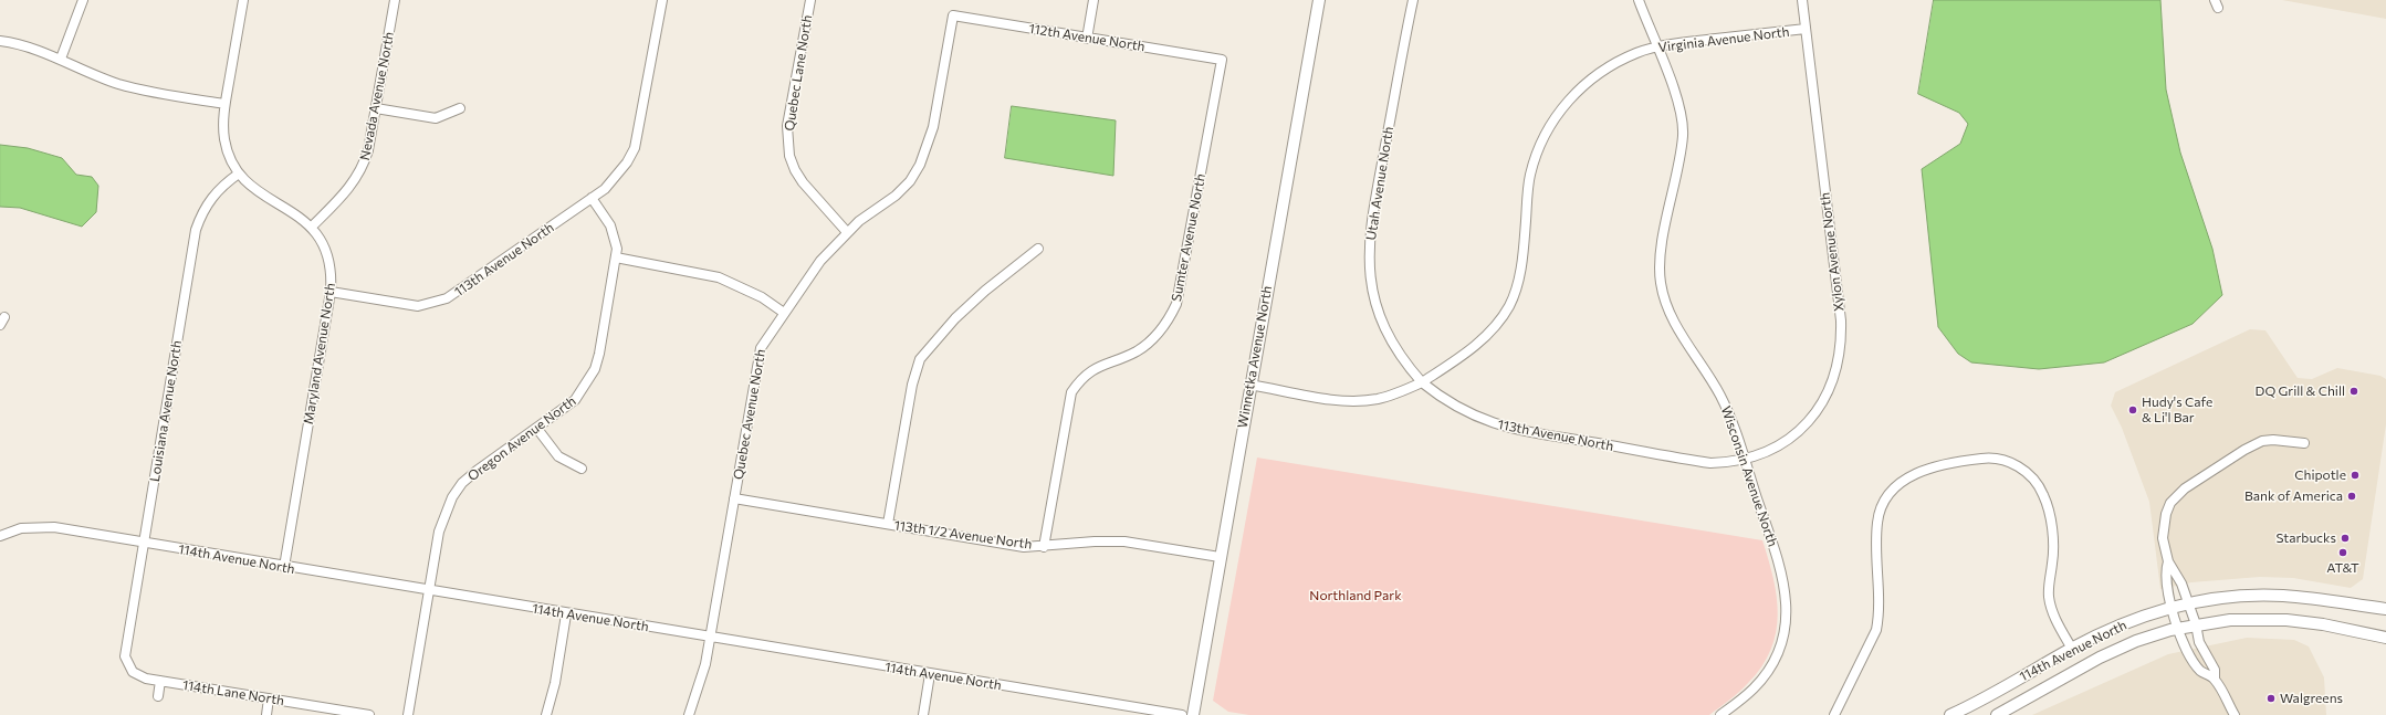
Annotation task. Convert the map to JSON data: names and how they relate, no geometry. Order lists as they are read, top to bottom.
{
  "streets": {
    "street": [
      "112th Avenue North",
      "Virginia Avenue North",
      "Quebec Lane North",
      "Nevada Avenue North",
      "Utah Avenue North",
      "Sumter Avenue North",
      "Xylon Avenue North",
      "113th Avenue North",
      "Maryland Avenue North",
      "Winnetka Avenue North",
      "Louisiana Avenue North",
      "Quebec Avenue North",
      "Oregon Avenue North",
      "Wisconsin Avenue North",
      "113th 1/2 Avenue North",
      "114th Avenue North",
      "114th Lane North"
    ]
  },
  "crossings": [
    ["112th Avenue North", "Sumter Avenue North"],
    ["112th Avenue North", "Quebec Avenue North"],
    ["Virginia Avenue North", "Utah Avenue North"],
    ["Virginia Avenue North", "Xylon Avenue North"],
    ["Virginia Avenue North", "113th Avenue North"],
    ["Virginia Avenue North", "Wisconsin Avenue North"],
    ["Quebec Lane North", "Quebec Avenue North"],
    ["Nevada Avenue North", "Maryland Avenue North"],
    ["Utah Avenue North", "113th Avenue North"],
    ["Sumter Avenue North", "113th 1/2 Avenue North"],
    ["Xylon Avenue North", "113th Avenue North"],
    ["Xylon Avenue North", "Wisconsin Avenue North"],
    ["113th Avenue North", "Maryland Avenue North"],
    ["113th Avenue North", "Oregon Avenue North"],
    ["113th Avenue North", "Wisconsin Avenue North"],
    ["Maryland Avenue North", "Louisiana Avenue North"],
    ["Maryland Avenue North", "114th Avenue North"],
    ["Winnetka Avenue North", "113th 1/2 Avenue North"],
    ["Louisiana Avenue North", "114th Avenue North"],
    ["Louisiana Avenue North", "114th Lane North"],
    ["Quebec Avenue North", "113th 1/2 Avenue North"],
    ["Quebec Avenue North", "114th Avenue North"],
    ["Oregon Avenue North", "114th Avenue North"]
  ],
  "parks": ["Northland Park"],
  "places": [
    "DQ Grill & Chill",
    "Hudy's Cafe & Li'l Bar",
    "Chipotle",
    "Bank of America",
    "Starbucks",
    "AT&T",
    "Walgreens"
  ]
}
